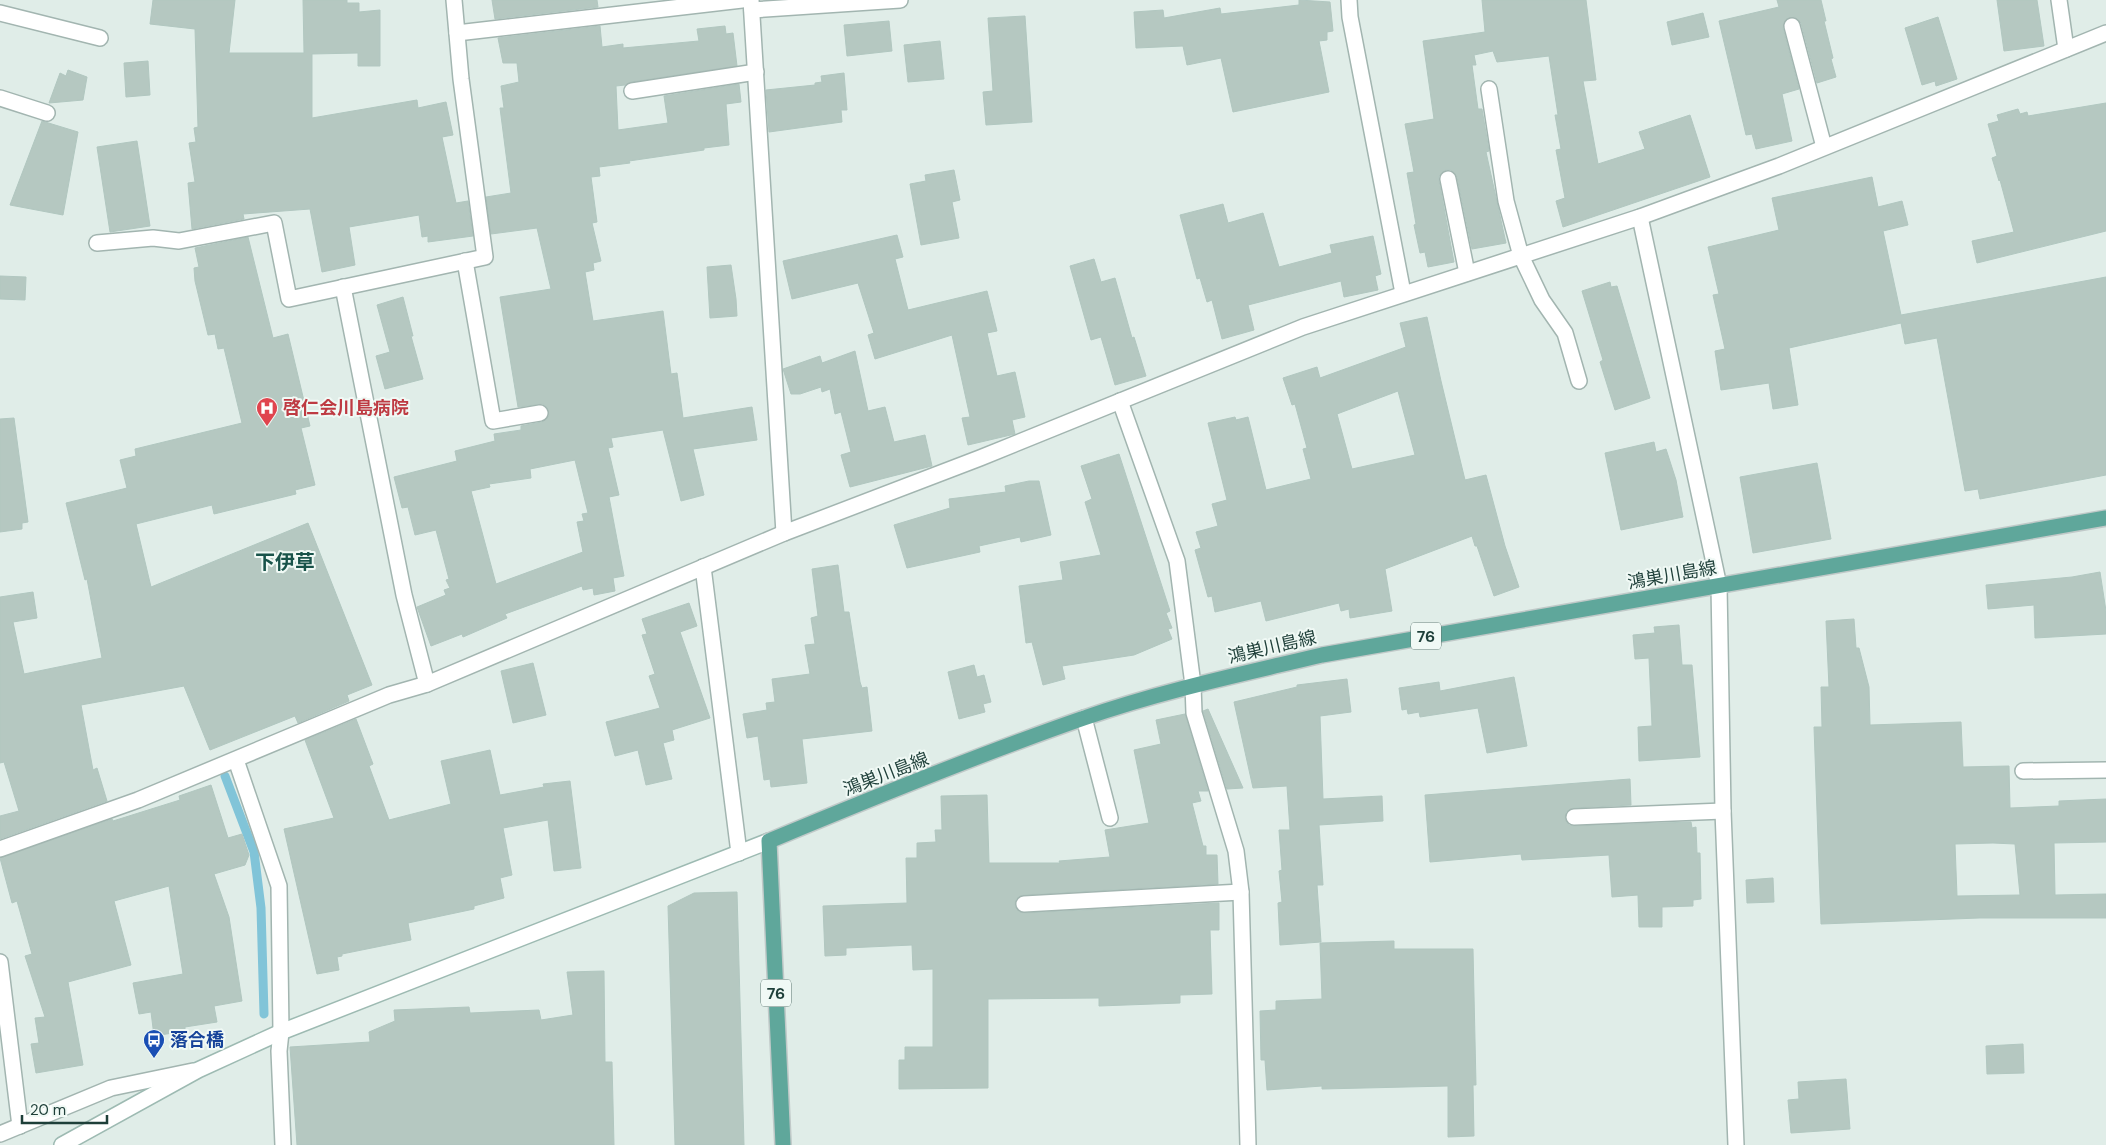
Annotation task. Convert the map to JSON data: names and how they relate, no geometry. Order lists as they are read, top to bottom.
{
  "streets": {
    "main road": ["鴻巣川島線", "76"]
  },
  "crossings": [
    ["鴻巣川島線", "76"]
  ],
  "districts": ["下伊草"],
  "places": {
    "hospital": ["啓仁会川島病院"],
    "bus stop": ["落合橋"]
  },
  "scale_bar": "20 m"
}
